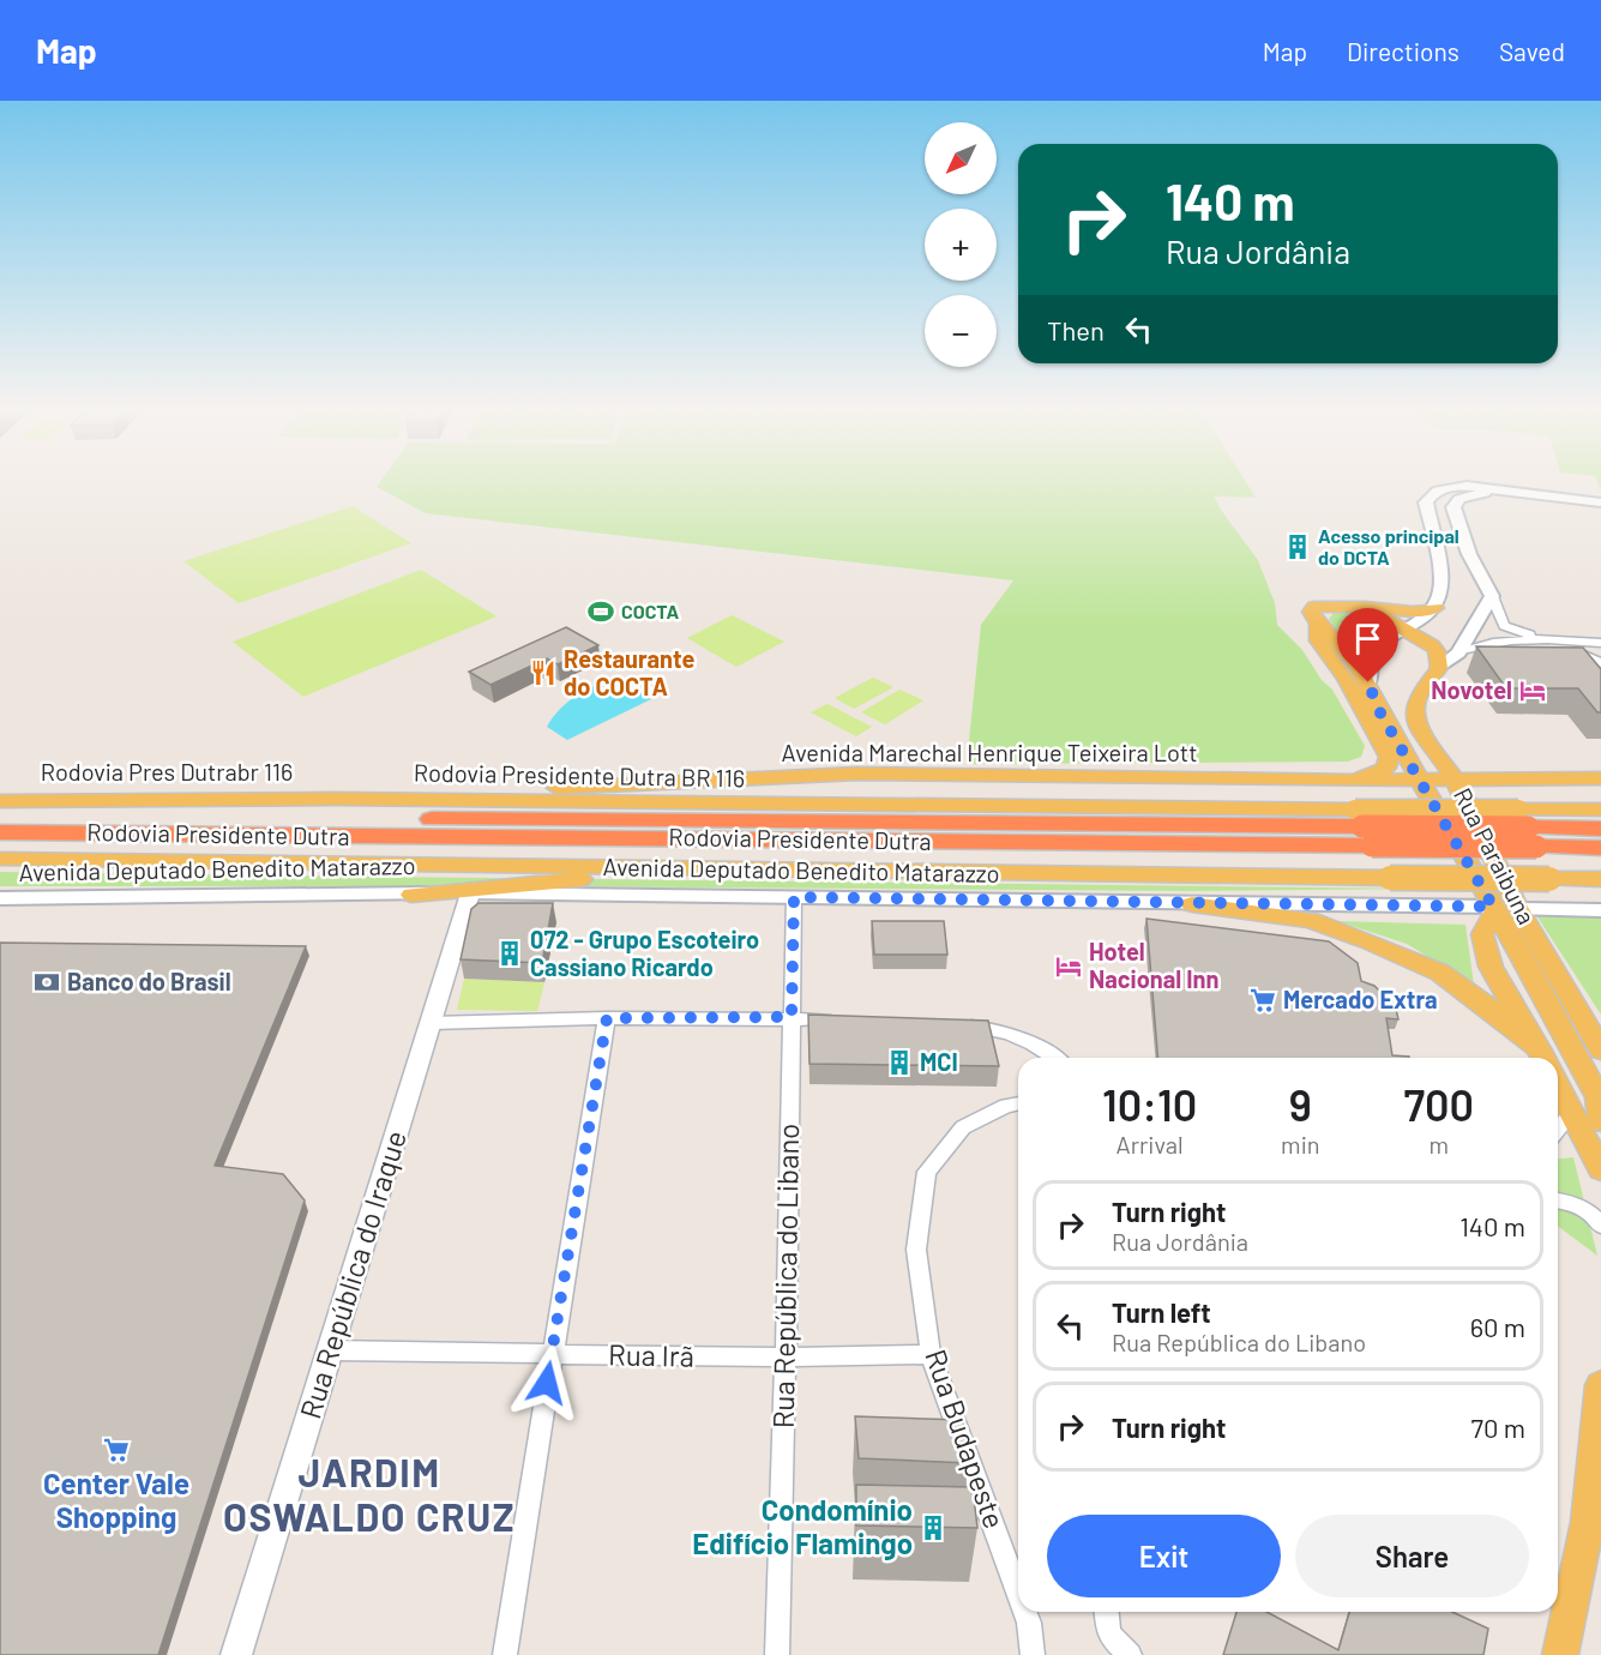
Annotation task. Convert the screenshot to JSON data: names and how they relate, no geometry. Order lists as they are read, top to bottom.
{
  "streets": {
    "highway": ["Rodovia Presidente Dutra"],
    "main road": [
      "Avenida Marechal Henrique Teixeira Lott",
      "Rodovia Pres Dutrabr 116",
      "Rodovia Presidente Dutra BR 116",
      "Rua Paraibuna",
      "Avenida Deputado Benedito Matarazzo"
    ],
    "street": [
      "Rua República do Iraque",
      "Rua República do Libano",
      "Rua Irã",
      "Rua Budapeste"
    ]
  },
  "crossings": [
    ["Avenida Marechal Henrique Teixeira Lott", "Rodovia Pres Dutrabr 116"],
    ["Avenida Marechal Henrique Teixeira Lott", "Rodovia Presidente Dutra BR 116"],
    ["Avenida Marechal Henrique Teixeira Lott", "Rua Paraibuna"],
    ["Rodovia Pres Dutrabr 116", "Rodovia Presidente Dutra BR 116"],
    ["Rodovia Presidente Dutra BR 116", "Rodovia Presidente Dutra"],
    ["Rua Paraibuna", "Avenida Deputado Benedito Matarazzo"],
    ["Avenida Deputado Benedito Matarazzo", "Rua República do Iraque"],
    ["Avenida Deputado Benedito Matarazzo", "Rua República do Libano"],
    ["Rua República do Iraque", "Rua Irã"],
    ["Rua República do Libano", "Rua Irã"],
    ["Rua Irã", "Rua Budapeste"]
  ],
  "districts": ["JARDIM OSWALDO CRUZ"],
  "places": {
    "building": [
      "Acesso principal do DCTA",
      "072 - Grupo Escoteiro Cassiano Ricardo",
      "MCI",
      "Condomínio Edifício Flamingo"
    ],
    "sports": ["COCTA"],
    "restaurant": ["Restaurante do COCTA"],
    "hotel": ["Novotel", "Hotel Nacional Inn"],
    "bank": ["Banco do Brasil"],
    "supermarket": ["Mercado Extra", "Center Vale Shopping"]
  },
  "north": "bottom left",
  "page": {
    "header": "Map",
    "nav": ["Map", "Directions", "Saved"],
    "map_buttons": ["+", "−"],
    "turn": ["140 m", "Rua Jordânia"],
    "then": "Then",
    "eta": [
      "10:10",
      "Arrival",
      "9",
      "min",
      "700",
      "m"
    ],
    "list": [
      {
        "name": "Turn right",
        "note": "Rua Jordânia",
        "value": "140 m"
      },
      {
        "name": "Turn left",
        "note": "Rua República do Libano",
        "value": "60 m"
      },
      {
        "name": "Turn right",
        "value": "70 m"
      }
    ],
    "buttons": ["Exit", "Share"]
  }
}
